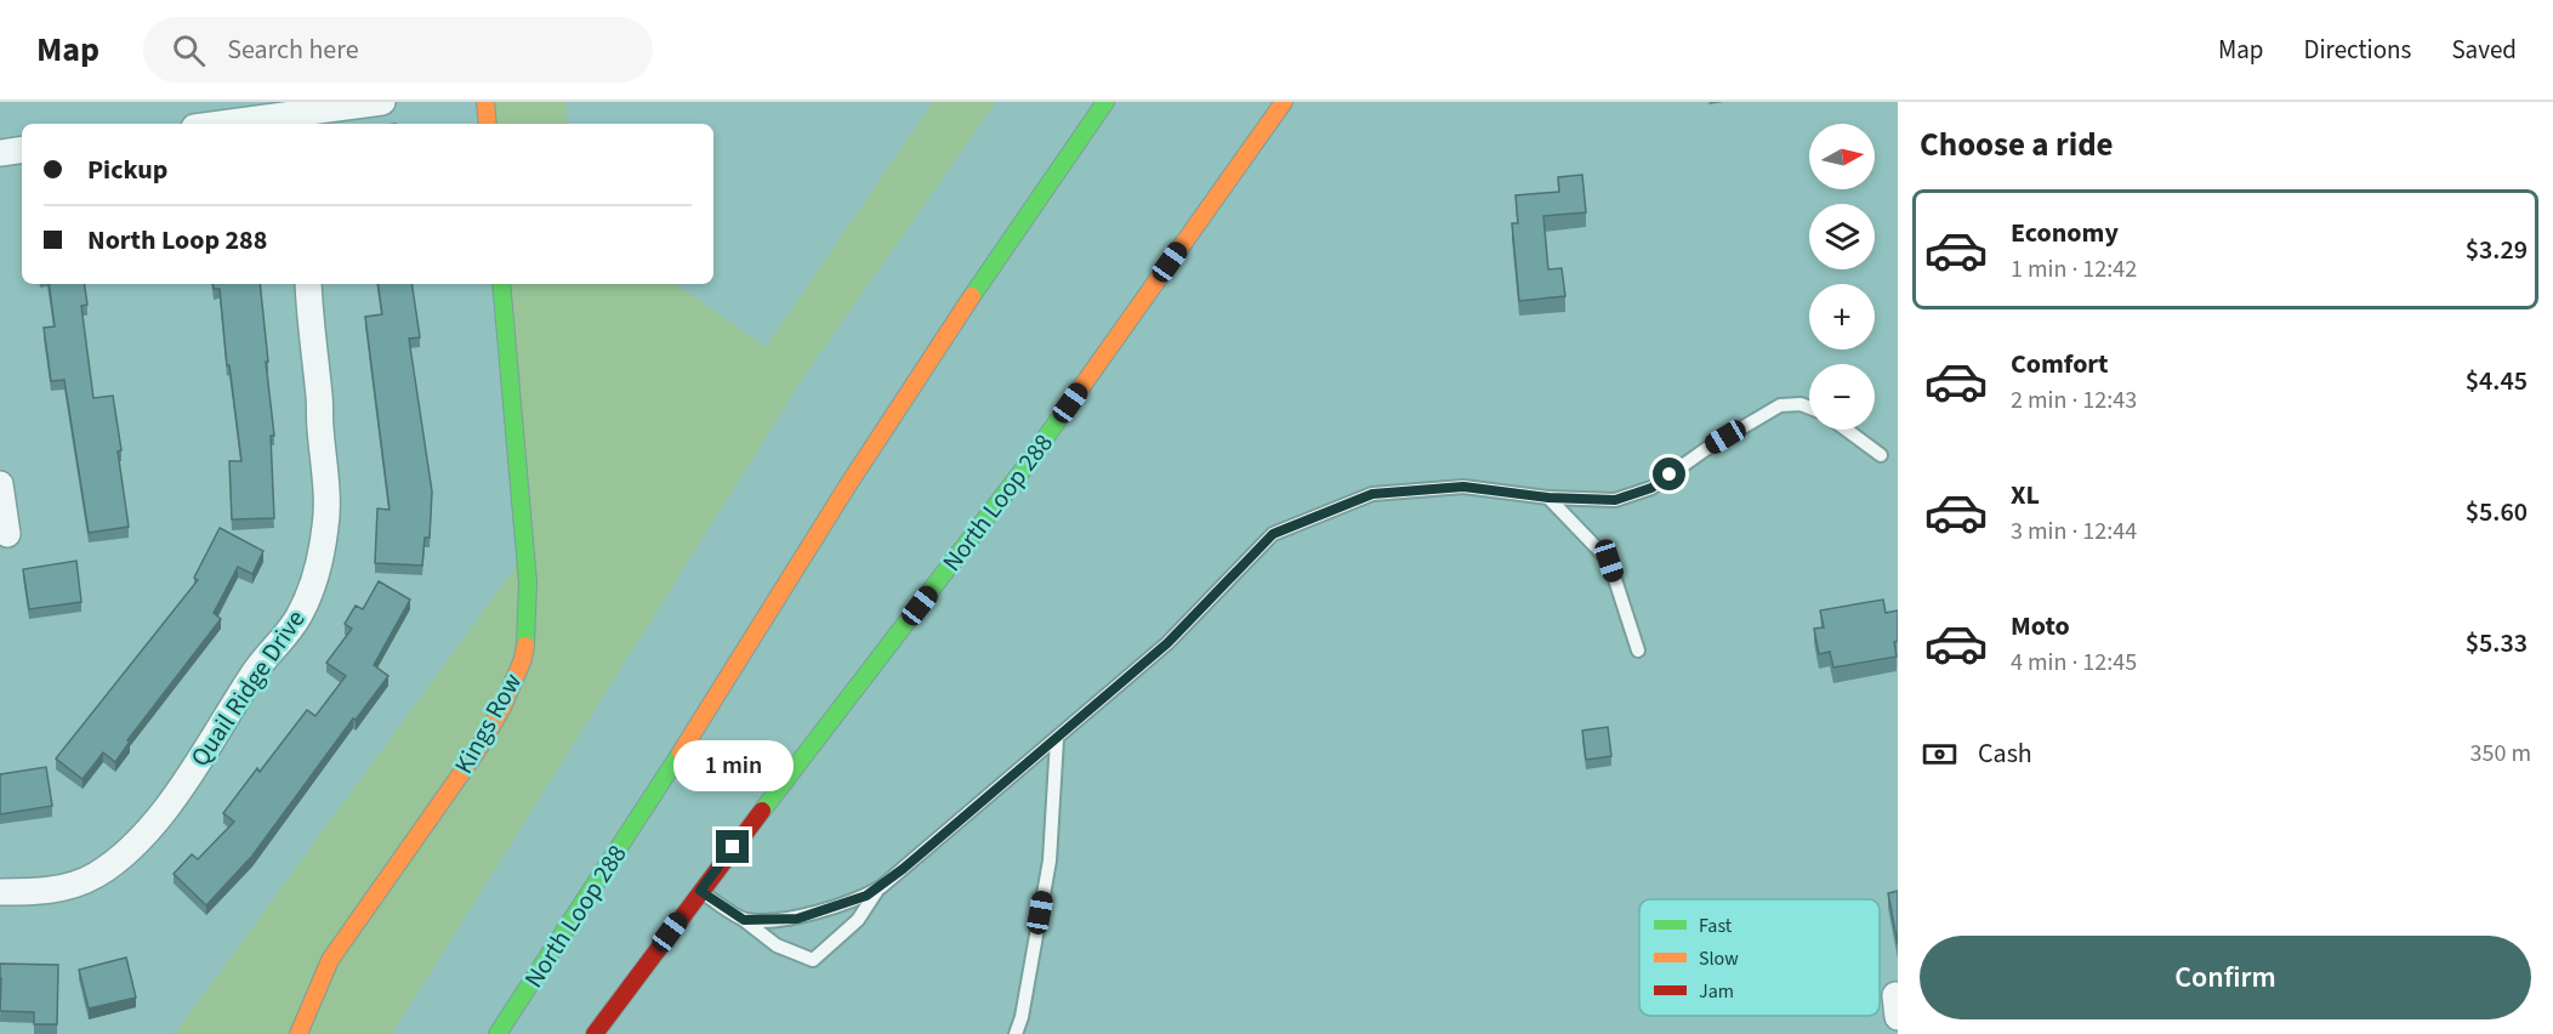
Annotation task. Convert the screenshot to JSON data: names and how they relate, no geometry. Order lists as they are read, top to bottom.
{
  "streets": {
    "main road": ["North Loop 288", "Kings Row"],
    "street": ["Quail Ridge Drive"]
  },
  "legend": ["Fast", "Slow", "Jam"],
  "north": "right",
  "page": {
    "header": "Map",
    "search": "Search here",
    "nav": ["Map", "Directions", "Saved"],
    "heading": "Choose a ride",
    "map_buttons": ["+", "−"],
    "banner": ["Pickup", "North Loop 288"],
    "list": [
      {
        "name": "Economy",
        "note": "1 min · 12:42",
        "value": "$3.29"
      },
      {
        "name": "Comfort",
        "note": "2 min · 12:43",
        "value": "$4.45"
      },
      {
        "name": "XL",
        "note": "3 min · 12:44",
        "value": "$5.60"
      },
      {
        "name": "Moto",
        "note": "4 min · 12:45",
        "value": "$5.33"
      }
    ],
    "pay": ["Cash", "350 m"],
    "bubble": "1 min",
    "buttons": "Confirm"
  }
}
